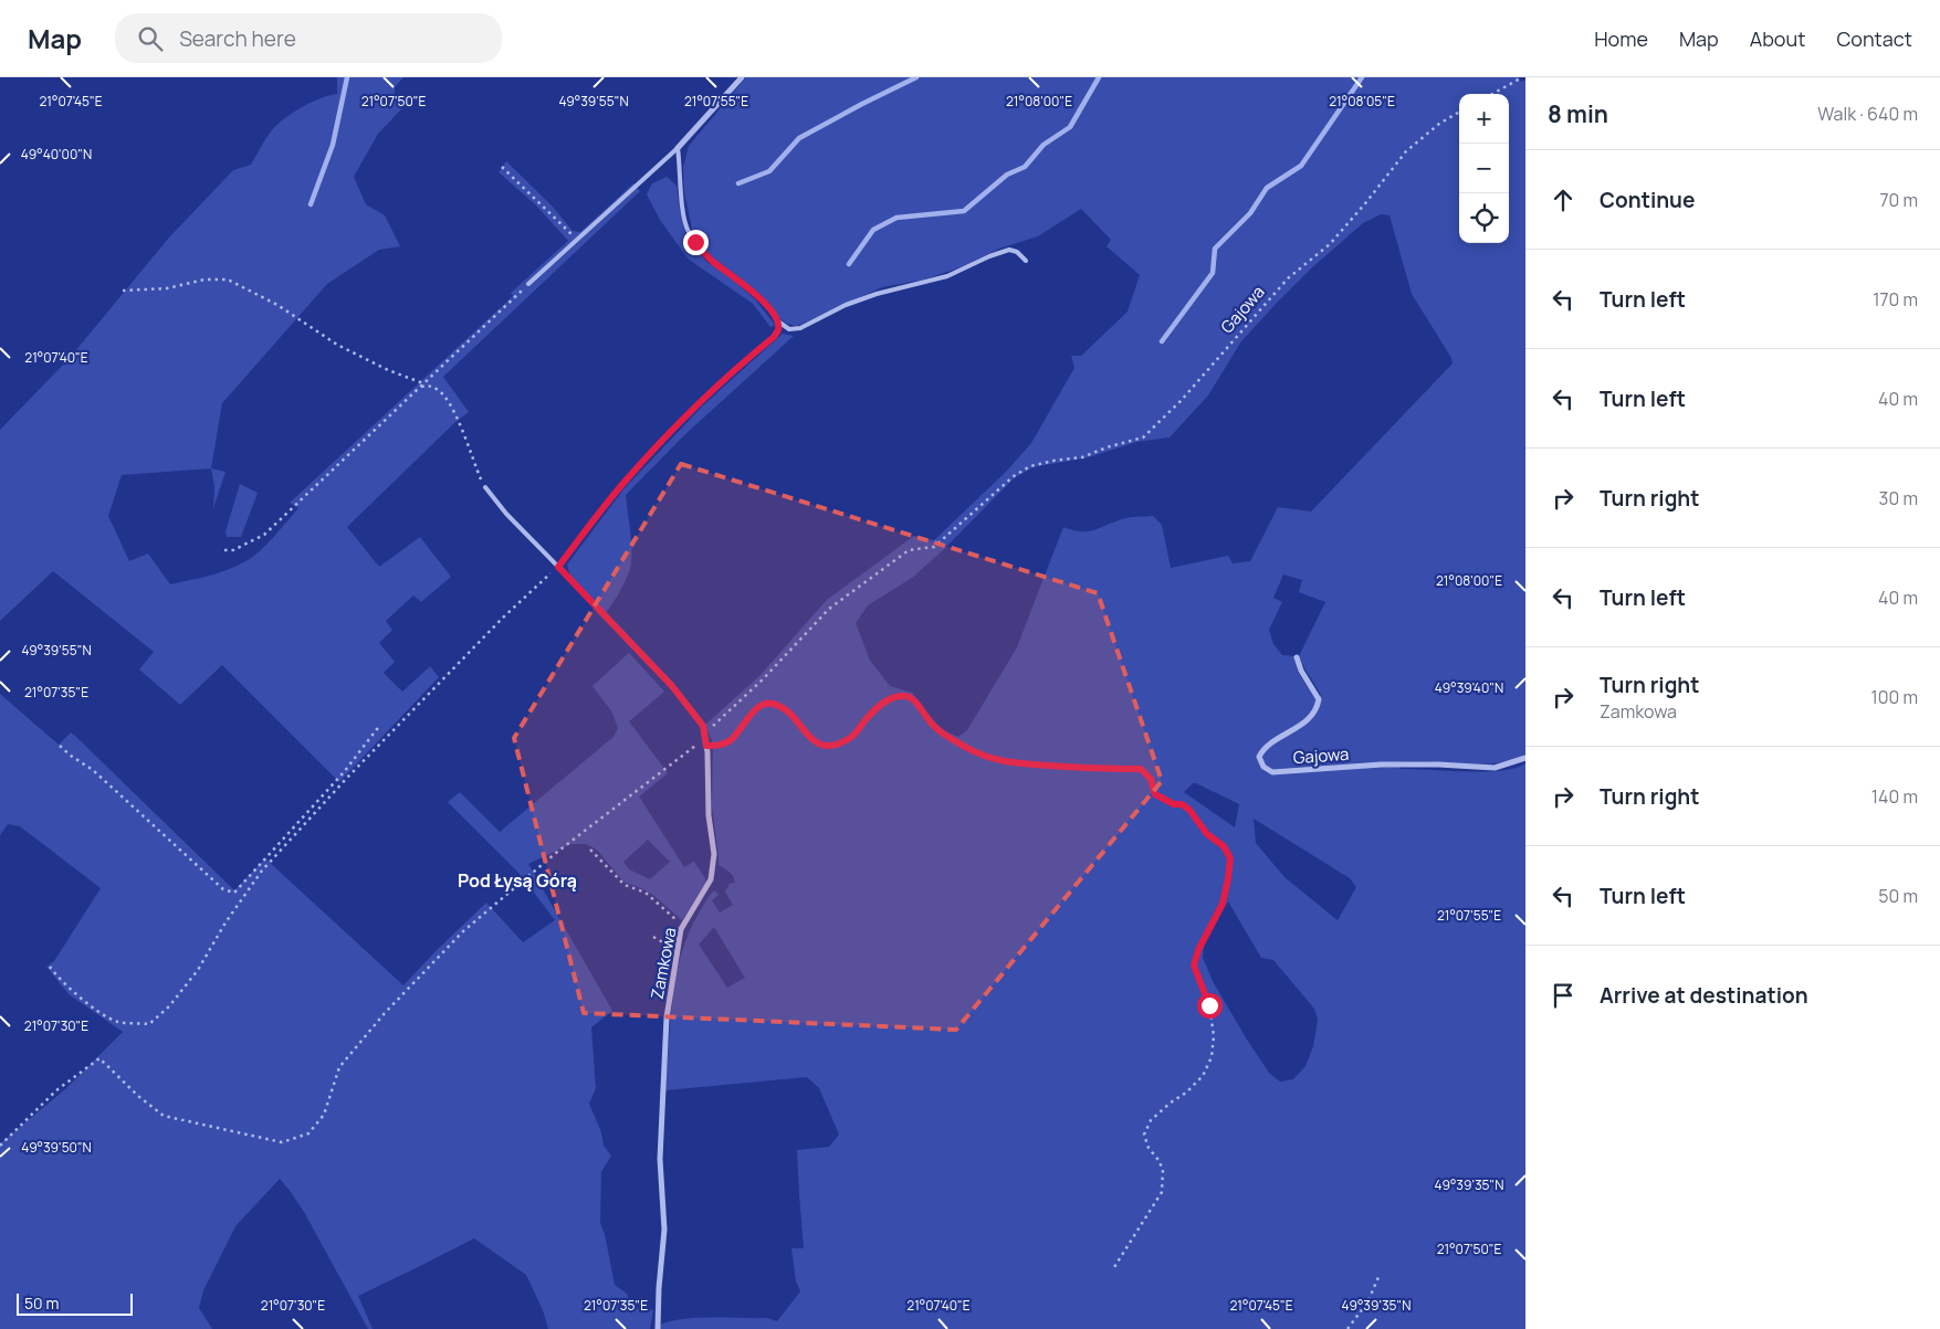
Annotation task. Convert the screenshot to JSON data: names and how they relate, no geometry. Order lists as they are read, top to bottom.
{
  "streets": {
    "street": ["Gajowa", "Zamkowa"]
  },
  "crossings": [
    ["Gajowa", "Zamkowa"]
  ],
  "districts": ["Pod Łysą Górą"],
  "scale_bar": "50 m",
  "page": {
    "header": "Map",
    "search": "Search here",
    "nav": [
      "Home",
      "Map",
      "About",
      "Contact"
    ],
    "heading": ["8 min", "Walk · 640 m"],
    "map_buttons": ["+", "−"],
    "list": [
      ["Continue", "70 m"],
      ["Turn left", "170 m"],
      ["Turn left", "40 m"],
      ["Turn right", "30 m"],
      ["Turn left", "40 m"],
      ["Turn right", "Zamkowa", "100 m"],
      ["Turn right", "140 m"],
      ["Turn left", "50 m"],
      "Arrive at destination"
    ],
    "scale": "50 m"
  },
  "coordinates": [
    "49°39'55\"N",
    "21°07'45\"E",
    "21°07'50\"E",
    "21°07'55\"E",
    "21°08'00\"E",
    "21°08'05\"E",
    "49°40'00\"N",
    "21°07'40\"E",
    "49°39'40\"N",
    "21°07'35\"E",
    "21°07'30\"E",
    "49°39'50\"N",
    "49°39'35\"N"
  ]
}
